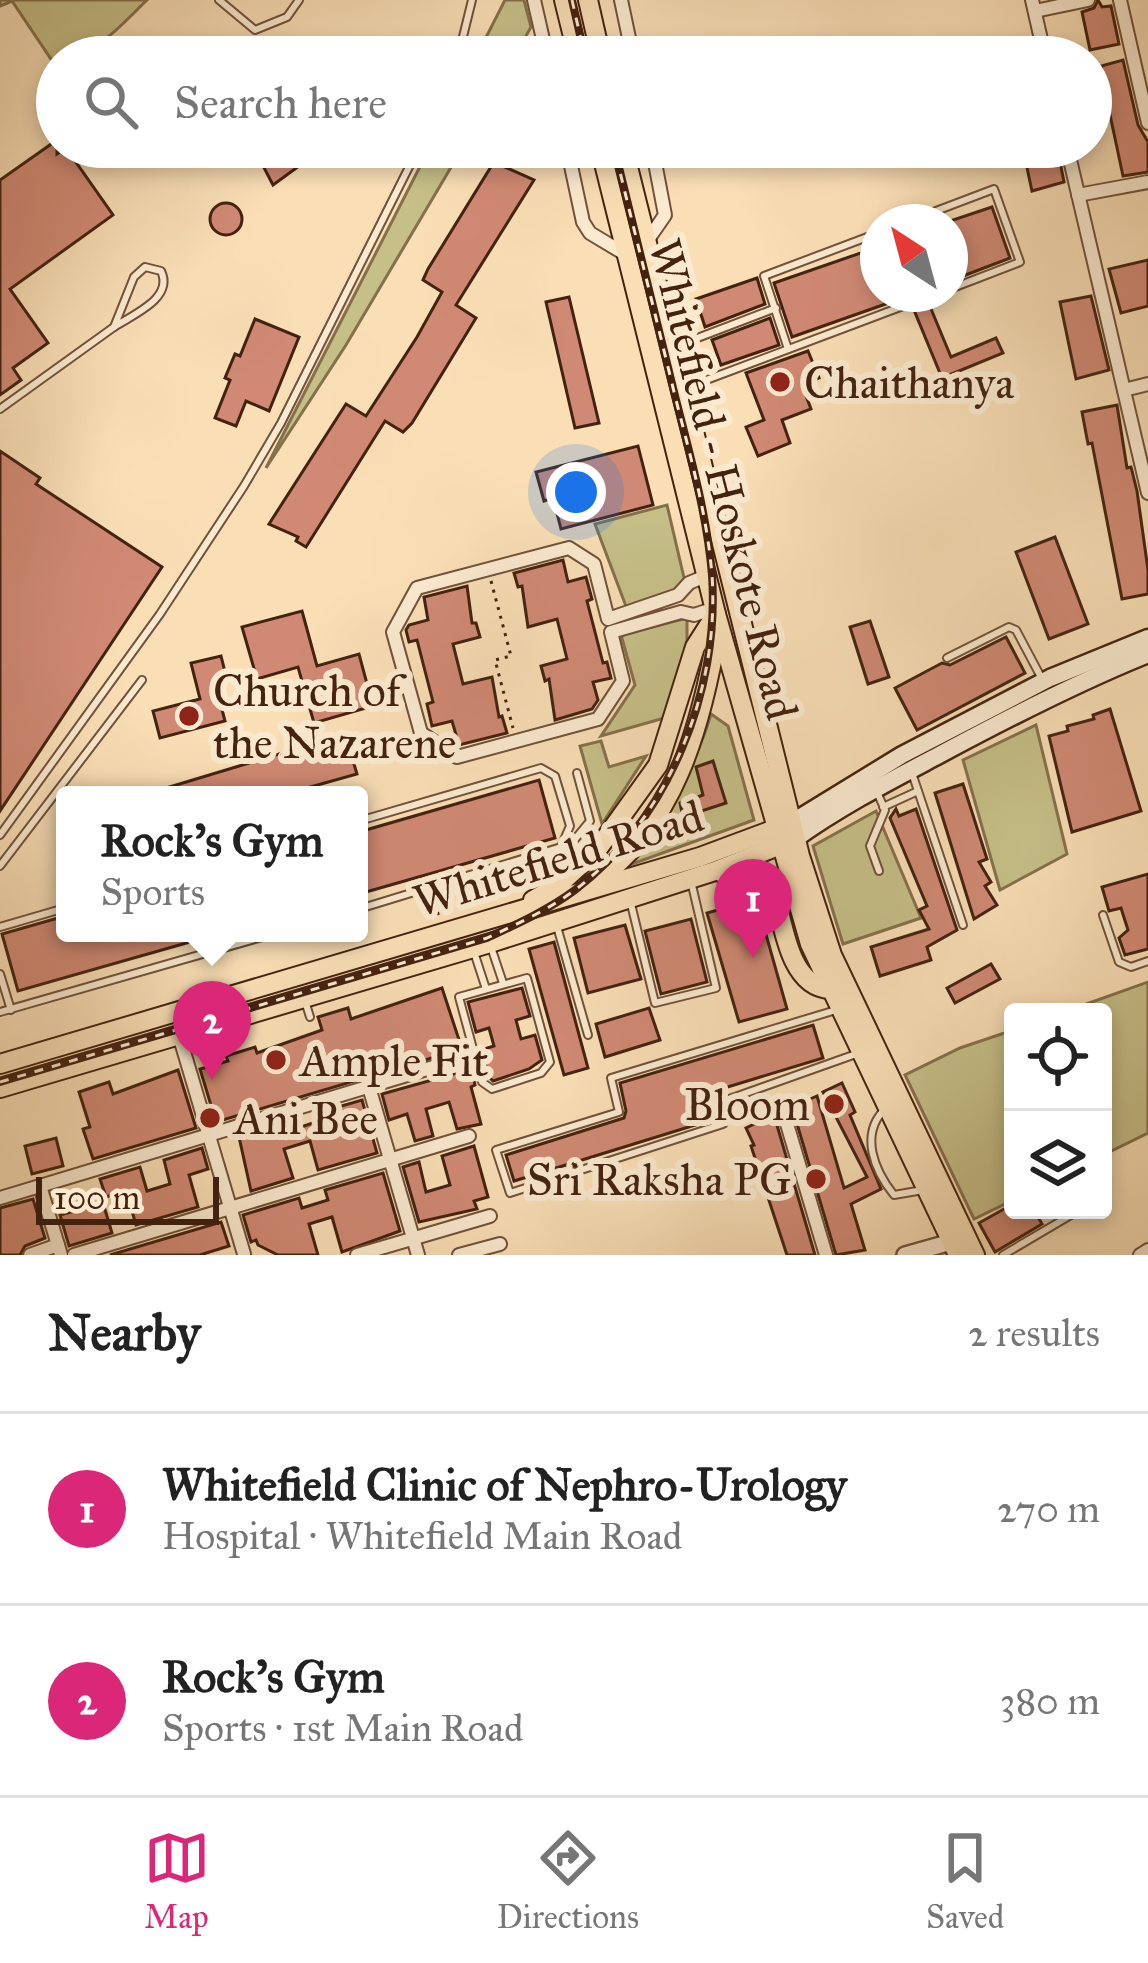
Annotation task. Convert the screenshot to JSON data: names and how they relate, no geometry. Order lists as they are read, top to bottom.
{
  "streets": {
    "main road": ["Whitefield - Hoskote Road", "Whitefield Road"]
  },
  "crossings": [
    ["Whitefield - Hoskote Road", "Whitefield Road"]
  ],
  "places": [
    "Chaithanya",
    "Church of the Nazarene",
    "Ample Fit",
    "Bloom",
    "Ani Bee",
    "Sri Raksha PG"
  ],
  "scale_bar": "100 m",
  "north": "top left",
  "page": {
    "search": "Search here",
    "popup": ["Rock's Gym", "Sports"],
    "pins": ["1", "2"],
    "scale": "100 m",
    "heading": ["Nearby", "2 results"],
    "list": [
      {
        "mark": "1",
        "name": "Whitefield Clinic of Nephro-Urology",
        "note": "Hospital · Whitefield Main Road",
        "value": "270 m"
      },
      {
        "mark": "2",
        "name": "Rock's Gym",
        "note": "Sports · 1st Main Road",
        "value": "380 m"
      }
    ],
    "nav": ["Map", "Directions", "Saved"]
  }
}
